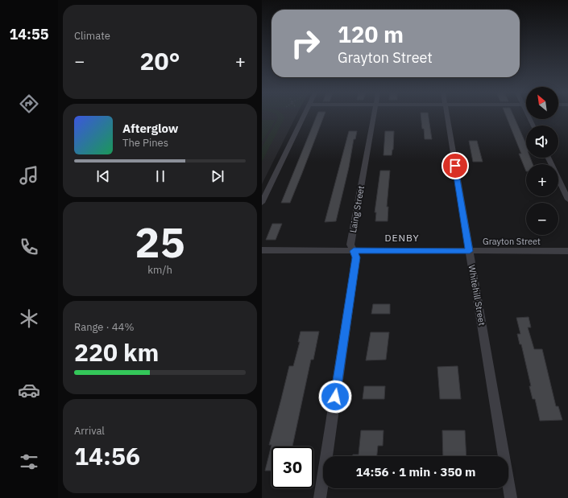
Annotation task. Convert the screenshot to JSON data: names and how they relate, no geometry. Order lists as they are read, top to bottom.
{
  "streets": {
    "street": ["Laing Street", "Grayton Street", "Whitehill Street"]
  },
  "crossings": [
    ["Laing Street", "Grayton Street"],
    ["Grayton Street", "Whitehill Street"]
  ],
  "districts": ["DENBY"],
  "north": "top left",
  "page": {
    "tabs": "14:55",
    "tile": [
      "Climate",
      ["25", "km/h"],
      ["Range · 44%", "220 km"],
      ["Arrival", "14:56"]
    ],
    "turn": ["120 m", "Grayton Street"],
    "heat": ["−", "20°", "+"],
    "map_buttons": ["+", "−"],
    "song": ["Afterglow", "The Pines"],
    "limit": "30",
    "trip": "14:56 · 1 min · 350 m"
  }
}
